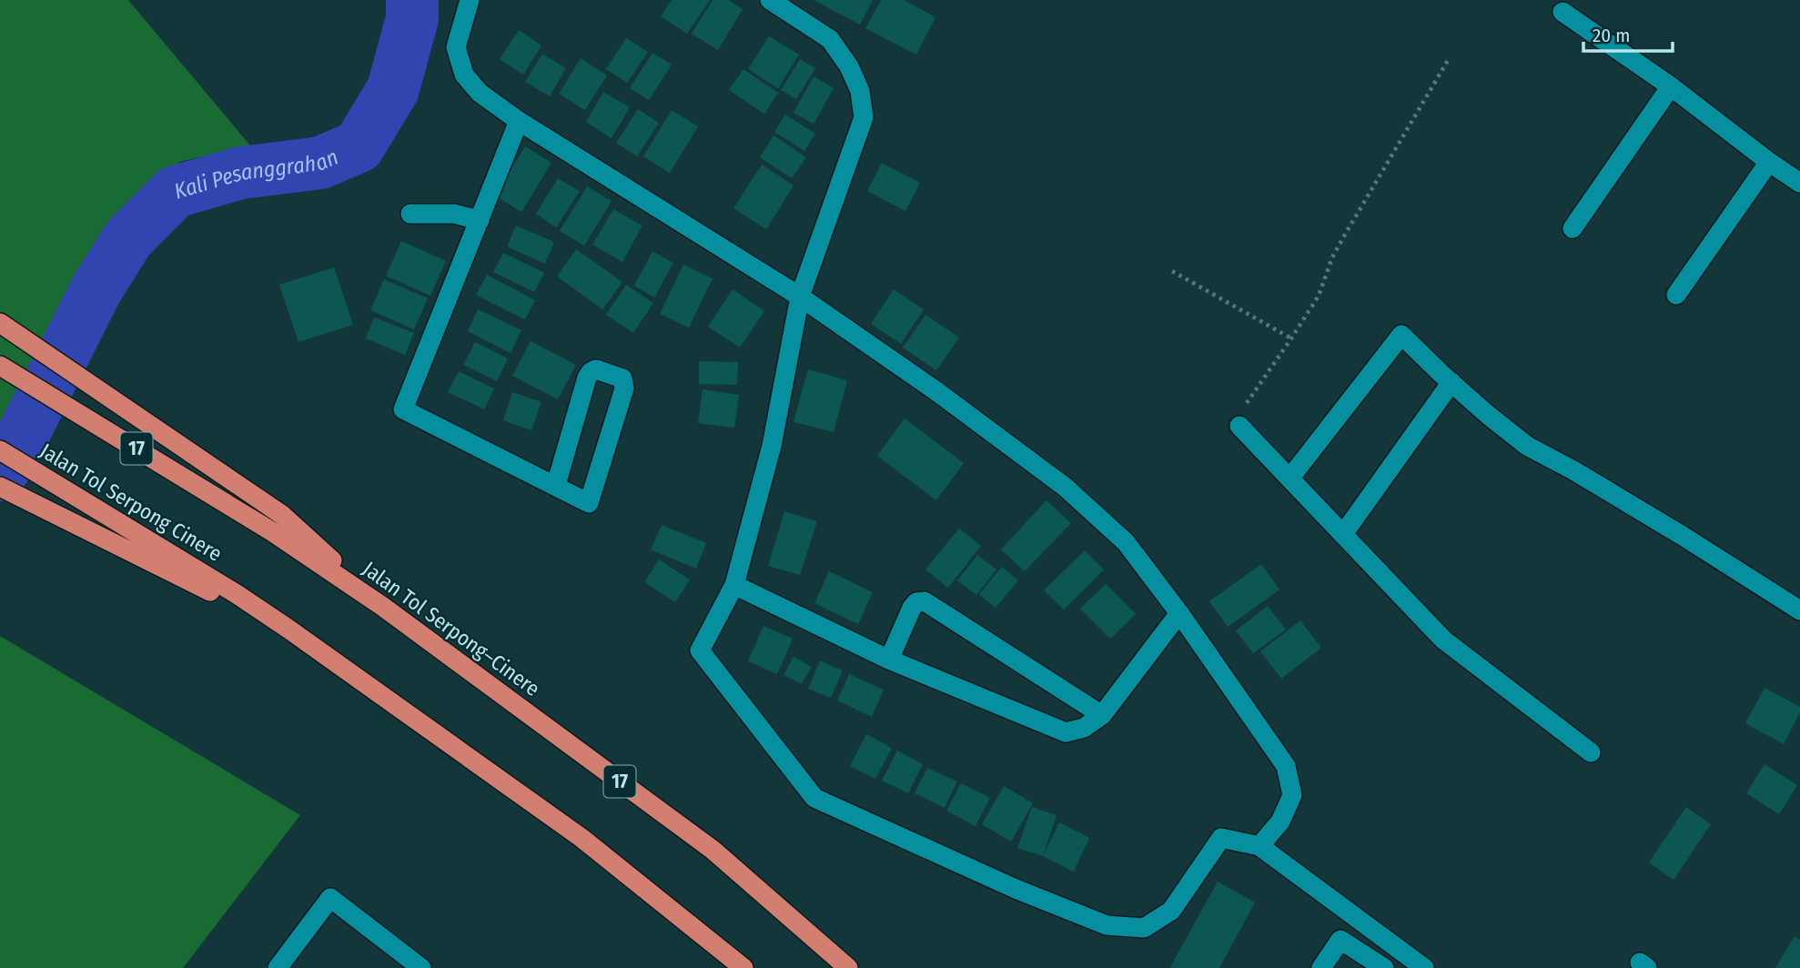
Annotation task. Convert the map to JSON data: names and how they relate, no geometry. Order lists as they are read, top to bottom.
{
  "streets": {
    "highway": ["17", "Jalan Tol Serpong Cinere", "Jalan Tol Serpong–Cinere"]
  },
  "water": ["Kali Pesanggrahan"],
  "scale_bar": "20 m"
}
